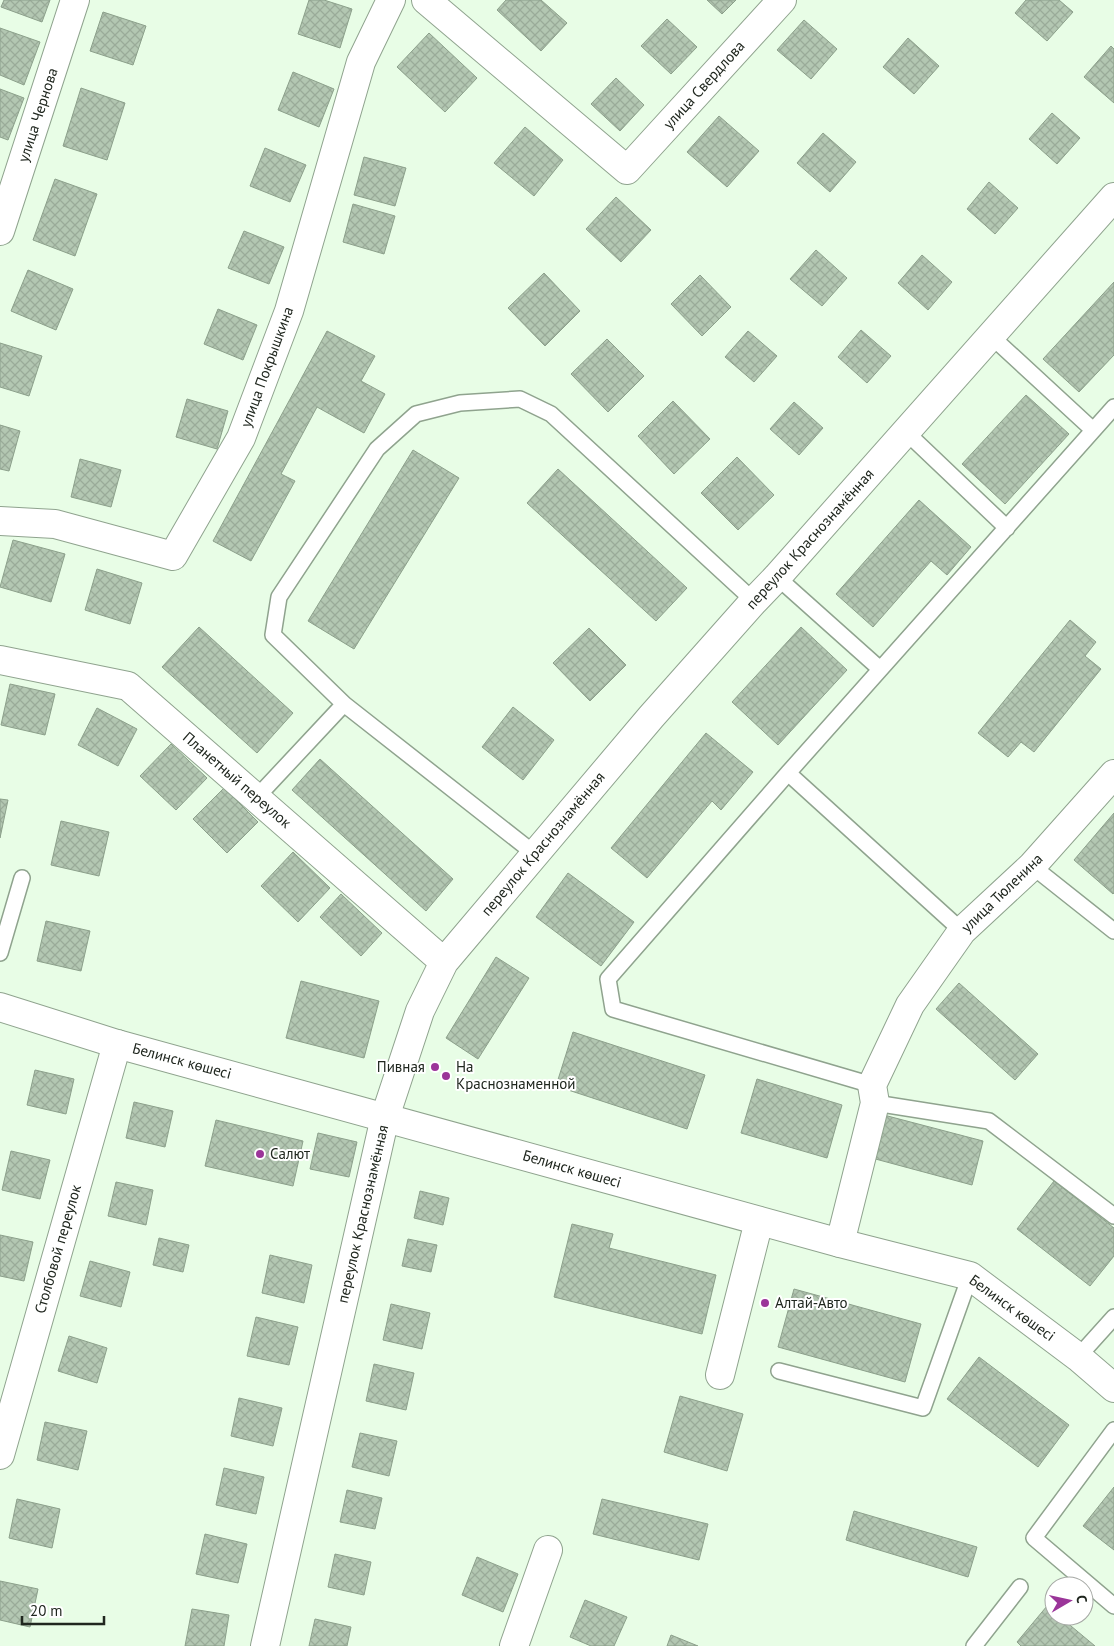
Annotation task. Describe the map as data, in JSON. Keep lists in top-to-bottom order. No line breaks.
{"streets":{"street":["улица Свердлова","улица Чернова","улица Покрышкина","переулок Краснознамённая","Планетный переулок","улица Тюленина","Белинск көшесі","Столбовой переулок"]},"crossings":[["переулок Краснознамённая","Планетный переулок"],["переулок Краснознамённая","Белинск көшесі"],["улица Тюленина","Белинск көшесі"],["Белинск көшесі","Столбовой переулок"]],"places":["Пивная","На Краснознаменной","Салют","Алтай-Авто"],"scale_bar":"20 m","north":"right"}
